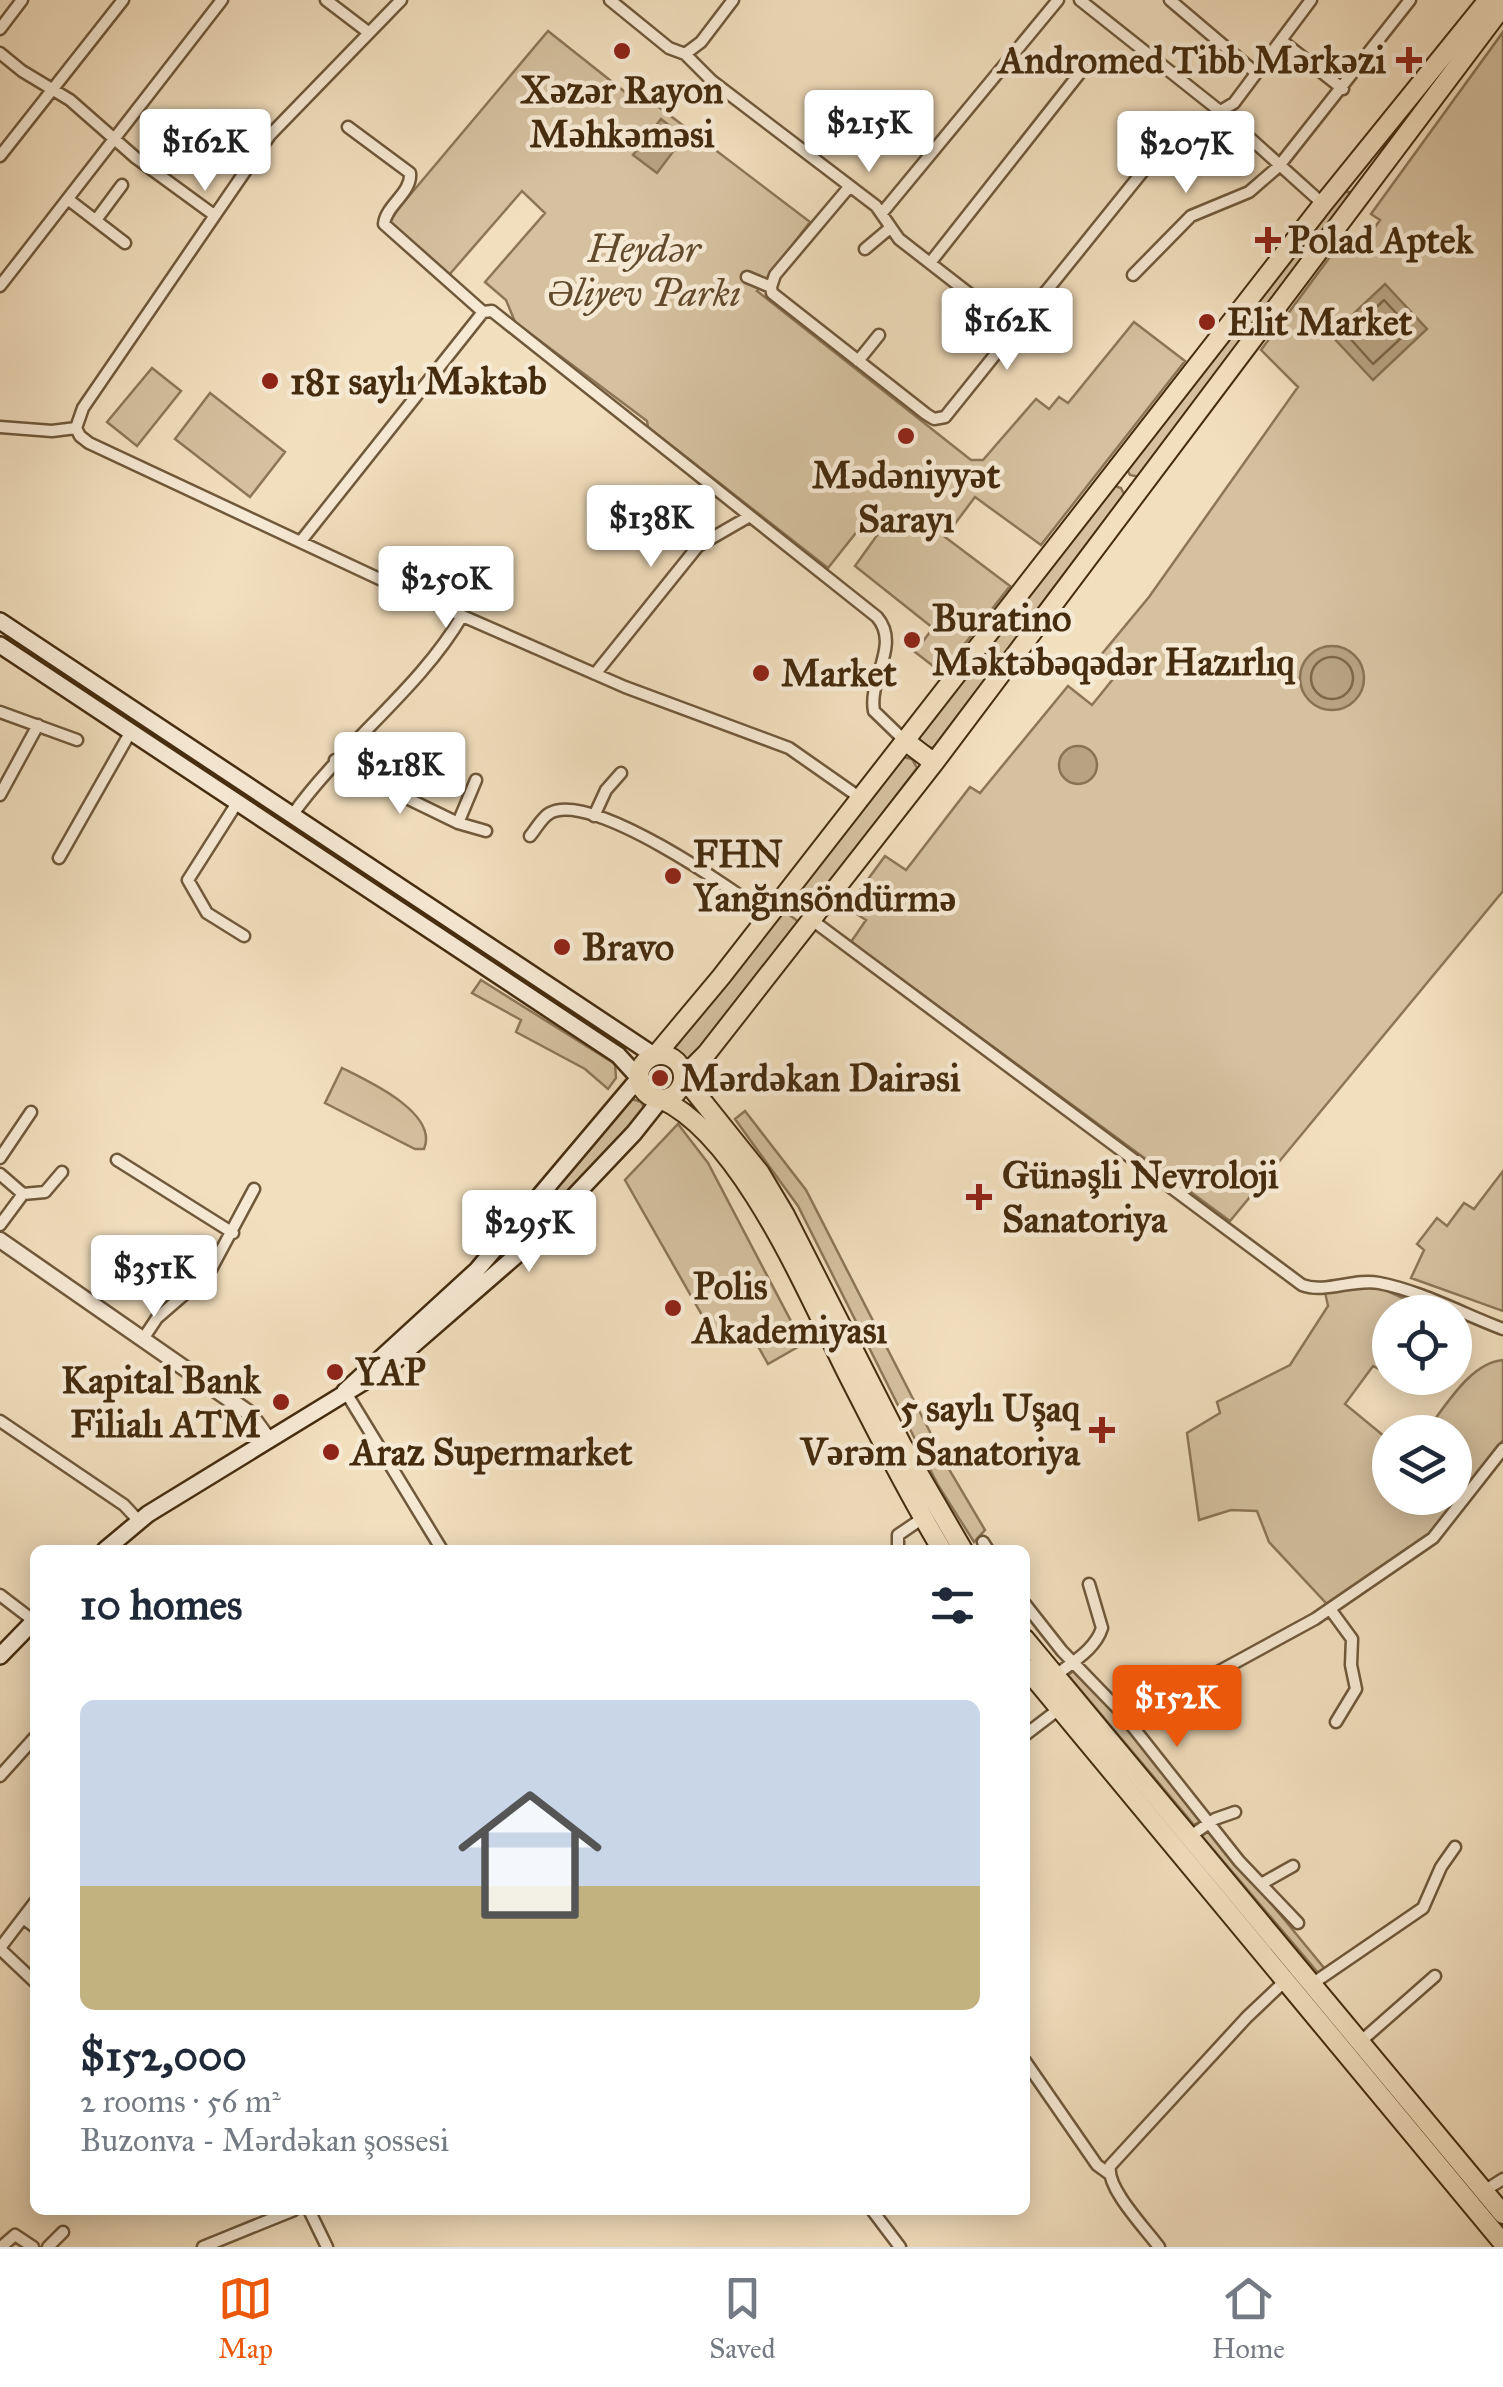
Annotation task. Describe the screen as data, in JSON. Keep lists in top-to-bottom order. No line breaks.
{"parks":["Heydər Əliyev Parkı"],"places":{"other":["Xəzər Rayon Məhkəməsi","Elit Market","181 saylı Məktəb","Mədəniyyət Sarayı","Buratino Məktəbəqədər Hazırlıq","Market","FHN Yanğınsöndürmə","Bravo","Mərdəkan Dairəsi","Polis Akademiyası","YAP","Kapital Bank Filialı ATM","Araz Supermarket"],"health":["Andromed Tibb Mərkəzi","Polad Aptek","Günəşli Nevroloji Sanatoriya","5 saylı Uşaq Vərəm Sanatoriya"]},"page":{"price":["$215K","$162K","$207K","$162K","$138K","$250K","$218K","$295K","$351K","$152K"],"heading":"10 homes","list":[{"name":"$152,000","note":"2 rooms · 56 m² · Buzonva - Mərdəkan şossesi"}],"tabs":["Map","Saved","Home"]}}
